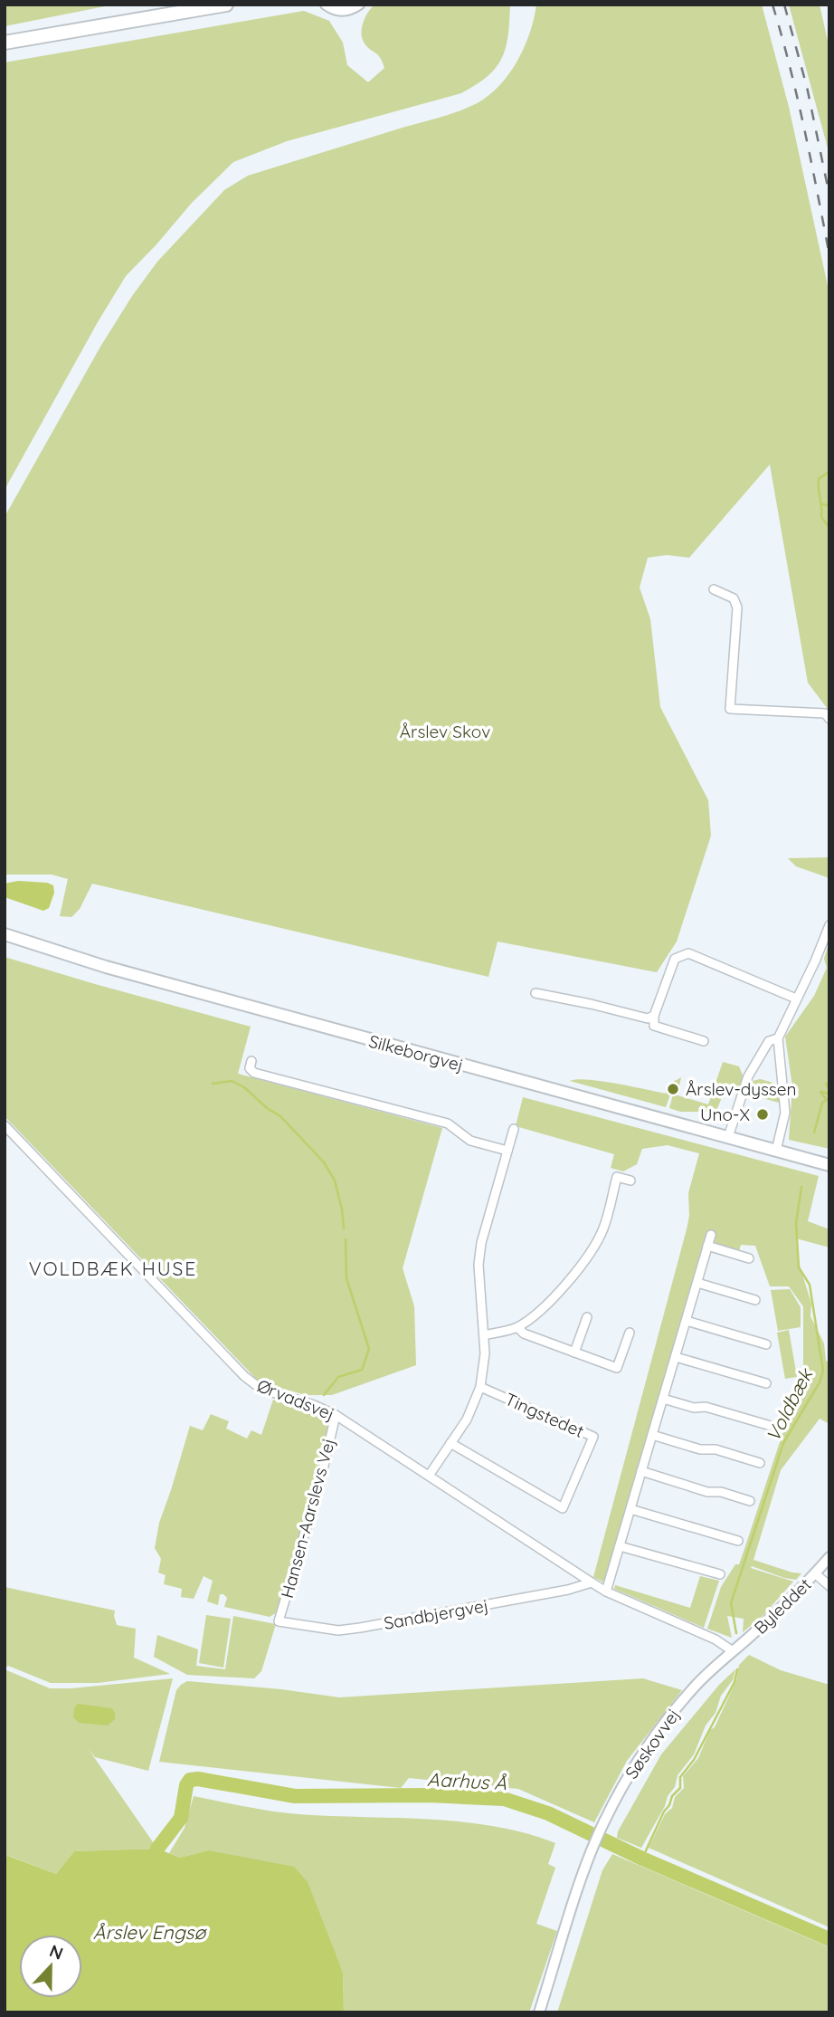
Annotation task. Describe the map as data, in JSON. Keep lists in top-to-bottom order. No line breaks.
{"streets":{"main road":["Silkeborgvej"],"street":["Ørvadsvej","Tingstedet","Hansen-Aarslevs Vej","Byleddet","Sandbjergvej","Søskovvej"]},"crossings":[["Ørvadsvej","Hansen-Aarslevs Vej"],["Ørvadsvej","Byleddet"],["Ørvadsvej","Sandbjergvej"],["Ørvadsvej","Søskovvej"],["Hansen-Aarslevs Vej","Sandbjergvej"],["Byleddet","Søskovvej"]],"districts":["VOLDBÆK HUSE"],"water":["Voldbæk","Aarhus Å","Årslev Engsø"],"parks":["Årslev Skov"],"places":["Årslev-dyssen","Uno-X"],"north":"top"}
